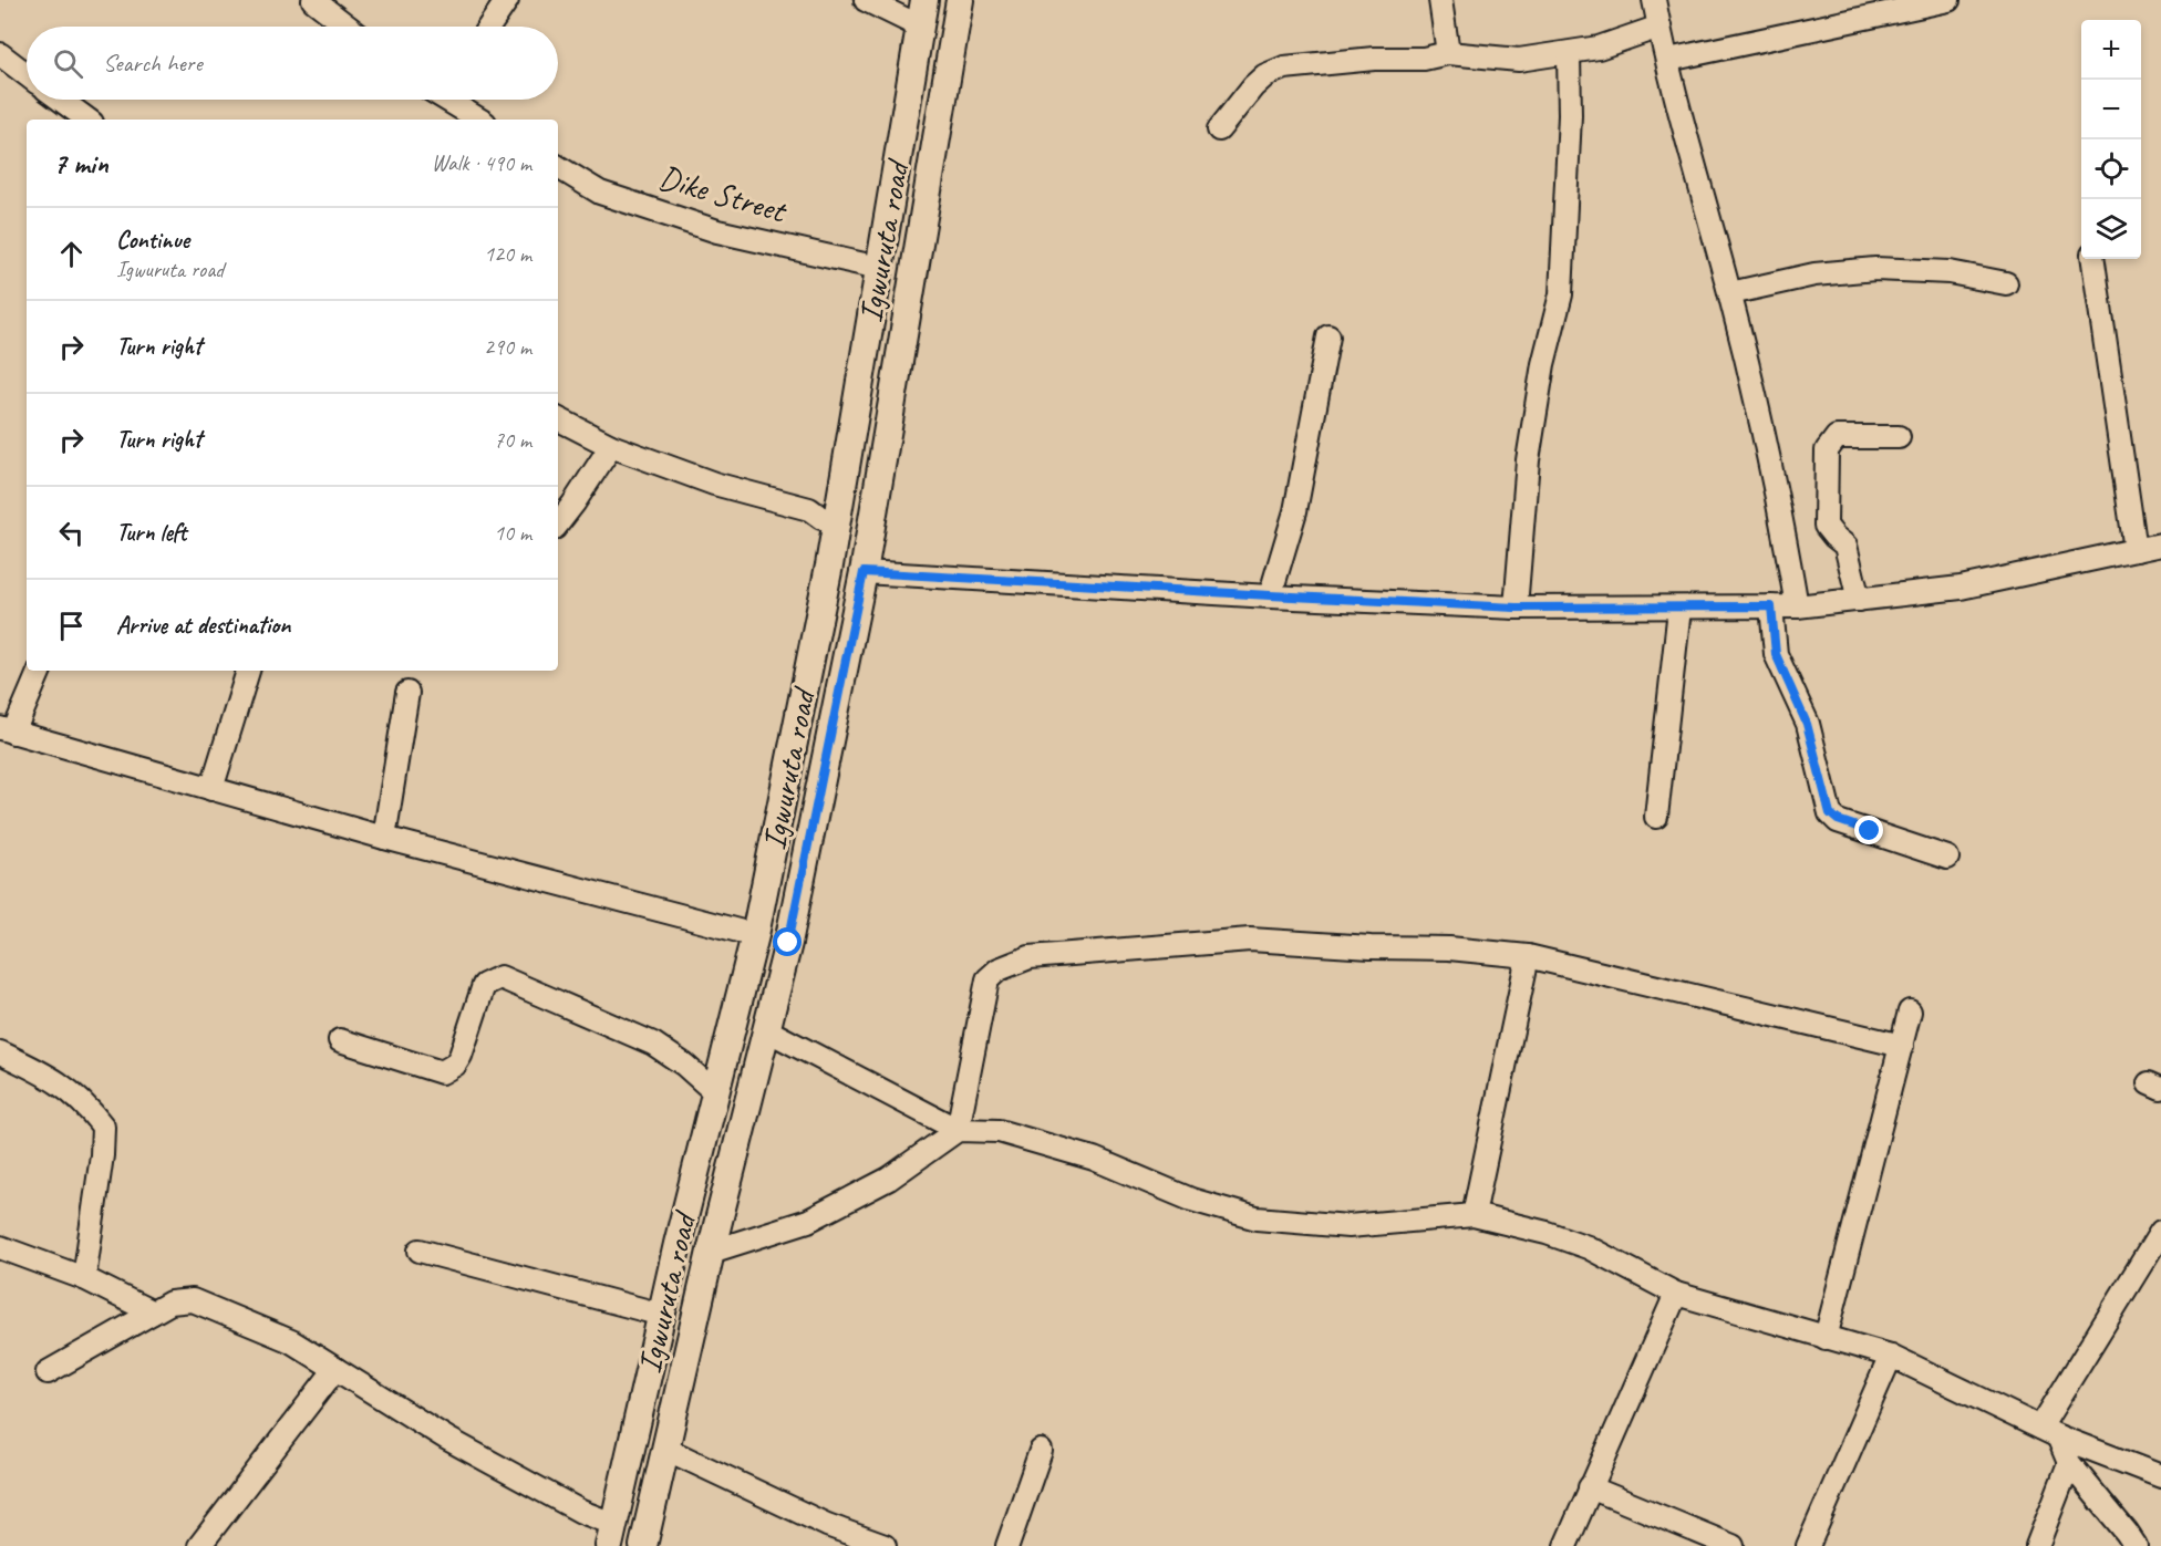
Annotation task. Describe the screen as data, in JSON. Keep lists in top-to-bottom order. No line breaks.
{"streets":{"main road":["Igwuruta road"],"street":["Dike Street"]},"crossings":[["Dike Street","Igwuruta road"]],"page":{"map_buttons":["+","−"],"search":"Search here","heading":["7 min","Walk · 490 m"],"list":[["Continue","Igwuruta road","120 m"],["Turn right","290 m"],["Turn right","70 m"],["Turn left","10 m"],"Arrive at destination"]}}
